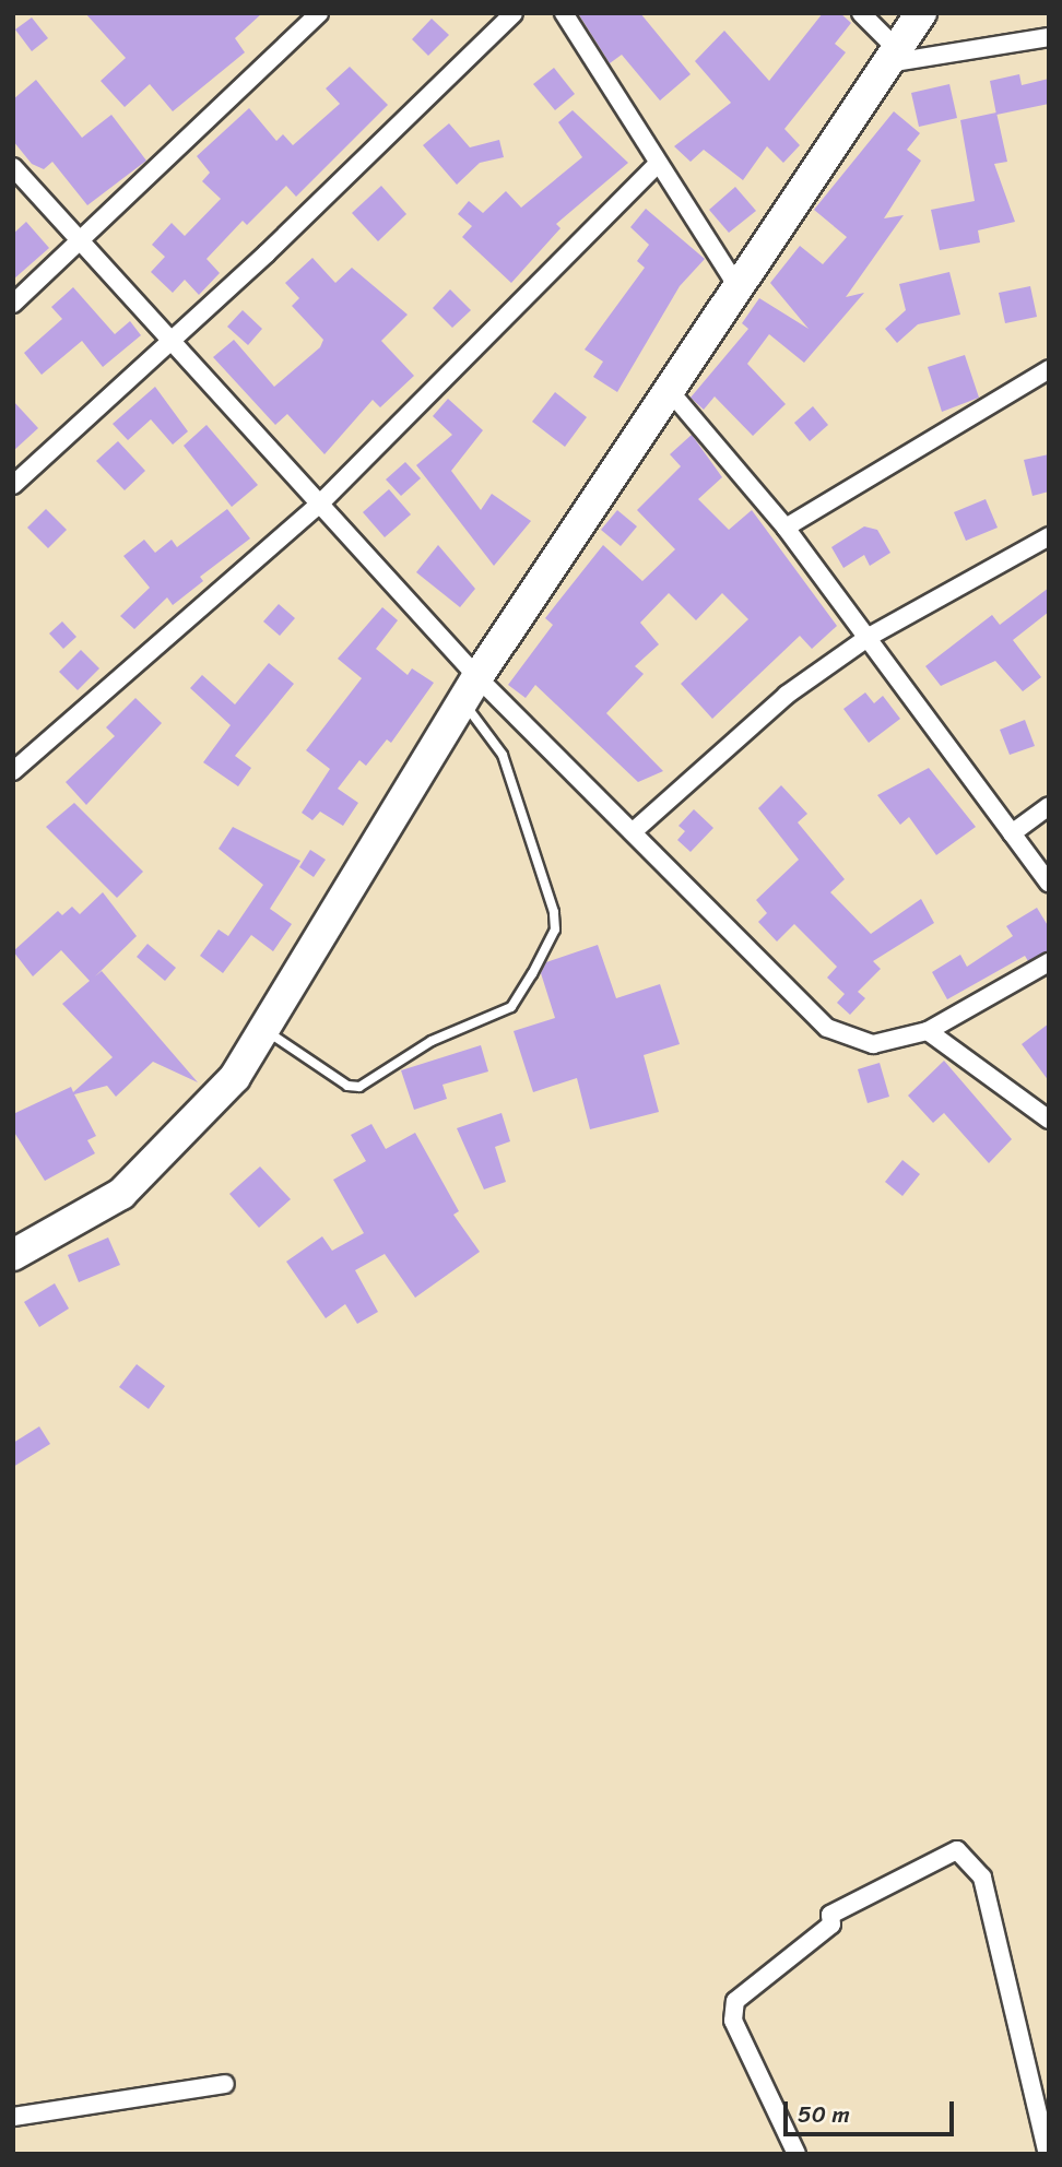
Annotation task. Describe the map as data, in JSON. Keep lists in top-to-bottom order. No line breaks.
{"scale_bar":"50 m"}
